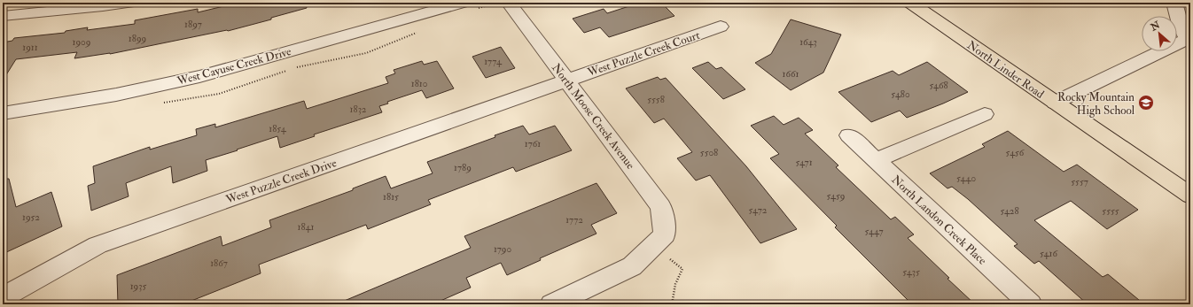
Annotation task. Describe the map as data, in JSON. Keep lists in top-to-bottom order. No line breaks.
{"streets":{"main road":["North Linder Road"],"street":["West Puzzle Creek Court","West Cayuse Creek Drive","North Moose Creek Avenue","West Puzzle Creek Drive","North Landon Creek Place"]},"crossings":[["West Puzzle Creek Court","North Moose Creek Avenue"],["West Puzzle Creek Court","West Puzzle Creek Drive"],["North Moose Creek Avenue","West Puzzle Creek Drive"]],"places":{"school or university":["Rocky Mountain High School"]},"house_numbers":["1897","1899","1909","1643","1911","1774","1661","1810","5468","5480","5558","1832","1854","1761","5508","5456","5471","1789","5440","5557","5459","1815","5472","5428","5555","1952","1772","1841","5447","1790","5416","1867","5435","1935"],"north":"top left"}
